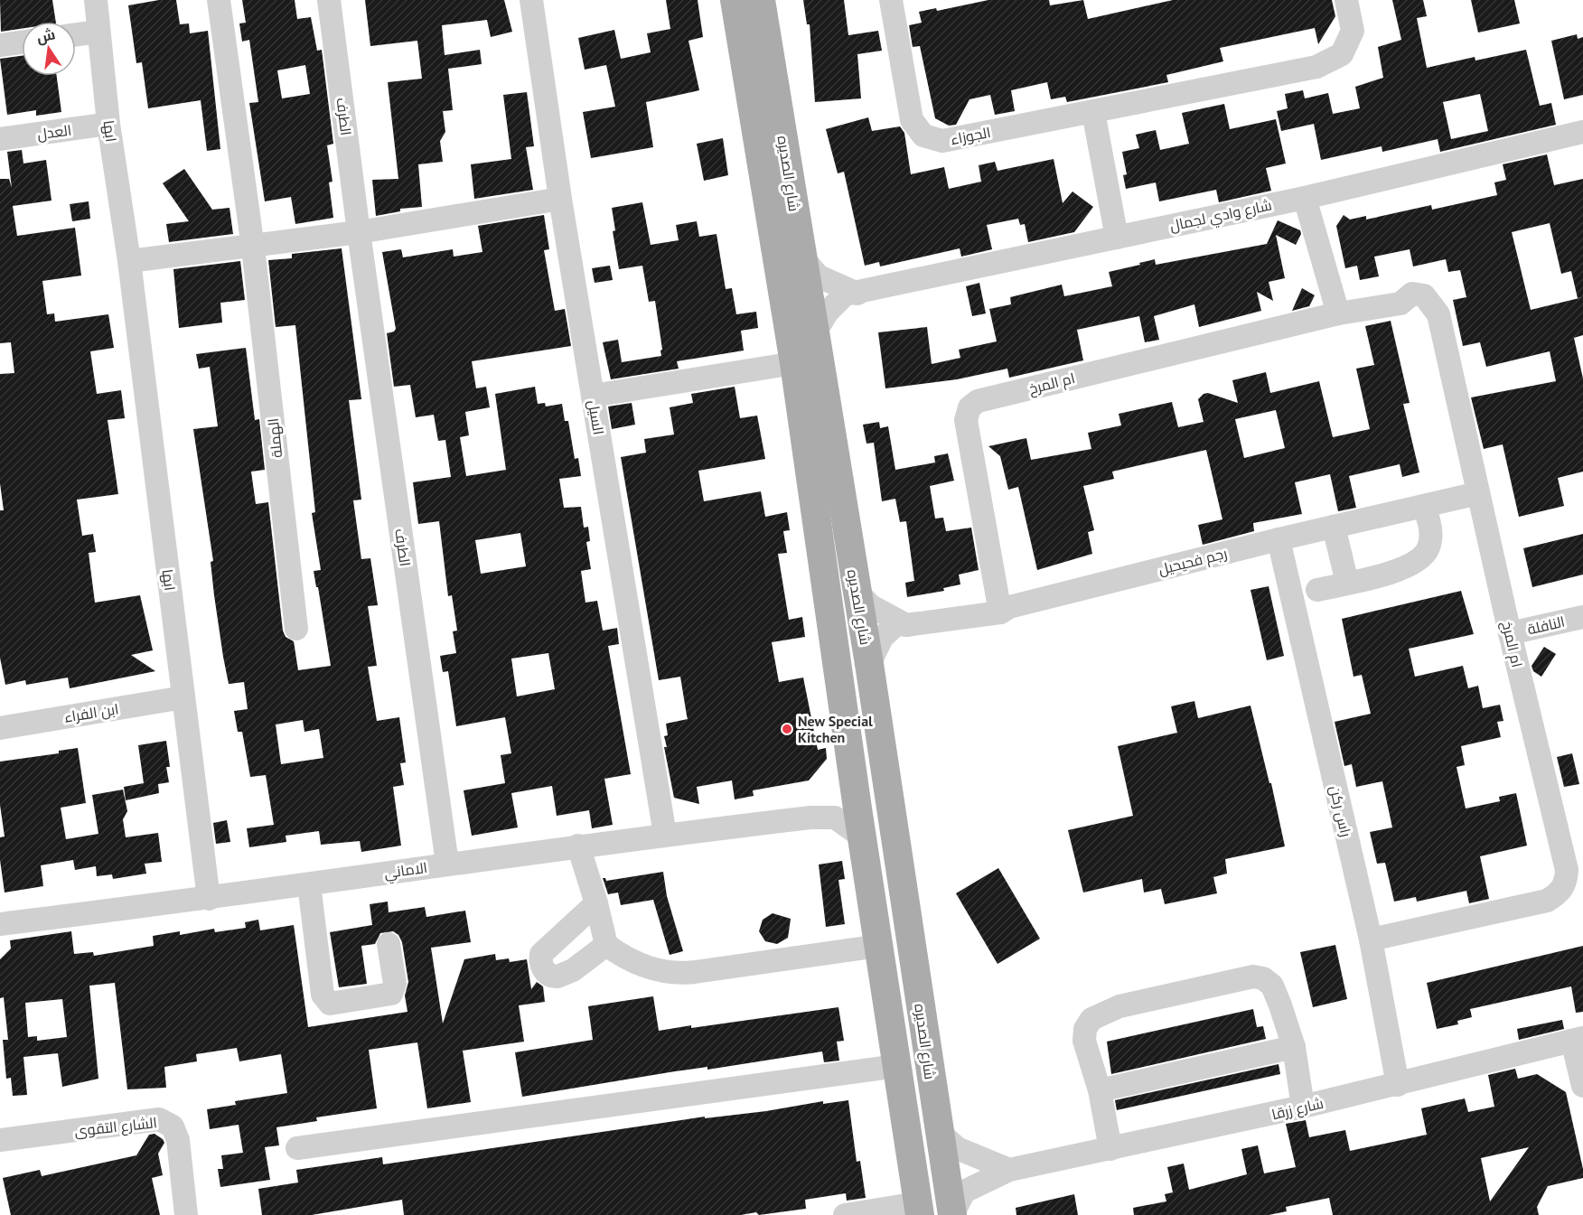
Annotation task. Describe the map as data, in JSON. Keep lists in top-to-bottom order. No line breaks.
{"streets":{"main road":["شارع الصديره"],"street":["الطرف","ابها","العدل","الجوزاء","شارع وادي لجمال","ام المرخ","السيل","الهملة","رجم فحيحيل","النافلة","ابن الفراء","راس ركن","الاماني","شارع زرقا","الشارع التقوى"]},"crossings":[["الطرف","الاماني"],["ابها","العدل"],["ابها","ابن الفراء"],["ابها","الاماني"],["شارع الصديره","شارع وادي لجمال"],["شارع الصديره","رجم فحيحيل"],["شارع الصديره","الاماني"],["شارع الصديره","شارع زرقا"],["ام المرخ","رجم فحيحيل"],["ام المرخ","النافلة"],["ام المرخ","راس ركن"],["السيل","الاماني"],["رجم فحيحيل","راس ركن"],["راس ركن","شارع زرقا"]],"places":["New Special Kitchen"],"north":"top"}
